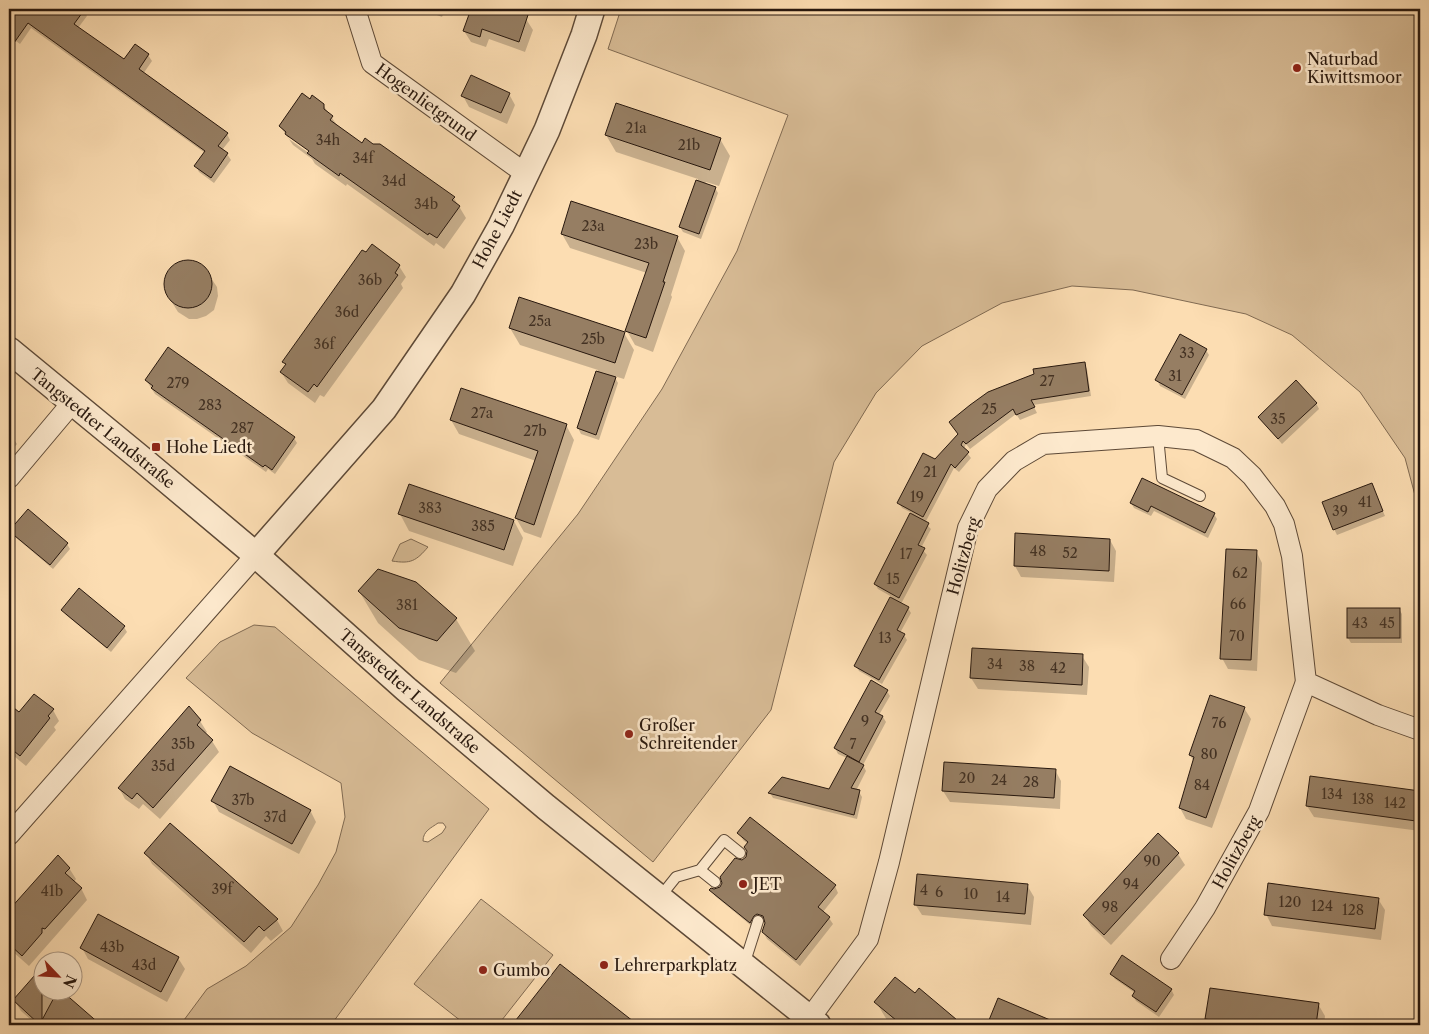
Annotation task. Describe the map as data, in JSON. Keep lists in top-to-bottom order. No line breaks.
{"streets":{"street":["Hogenlietgrund","Hohe Liedt","Tangstedter Landstraße","Holitzberg"]},"crossings":[["Hogenlietgrund","Hohe Liedt"],["Hohe Liedt","Tangstedter Landstraße"],["Tangstedter Landstraße","Holitzberg"]],"places":{"other":["Naturbad Kiwittsmoor","Großer Schreitender","JET","Lehrerparkplatz","Gumbo"],"transit":["Hohe Liedt"]},"house_numbers":["21a","34h","21b","34f","34d","34b","23a","23b","36b","36d","25a","25b","36f","33","31","27","279","283","25","27a","35","287","27b","21","19","41","383","39","385","48","52","17","62","15","66","381","43","45","70","13","34","38","42","9","76","35b","7","80","35d","20","24","28","84","134","138","37b","142","37d","90","94","39f","4","41b","6","10","14","120","124","98","128","43b","43d"],"north":"bottom right"}
